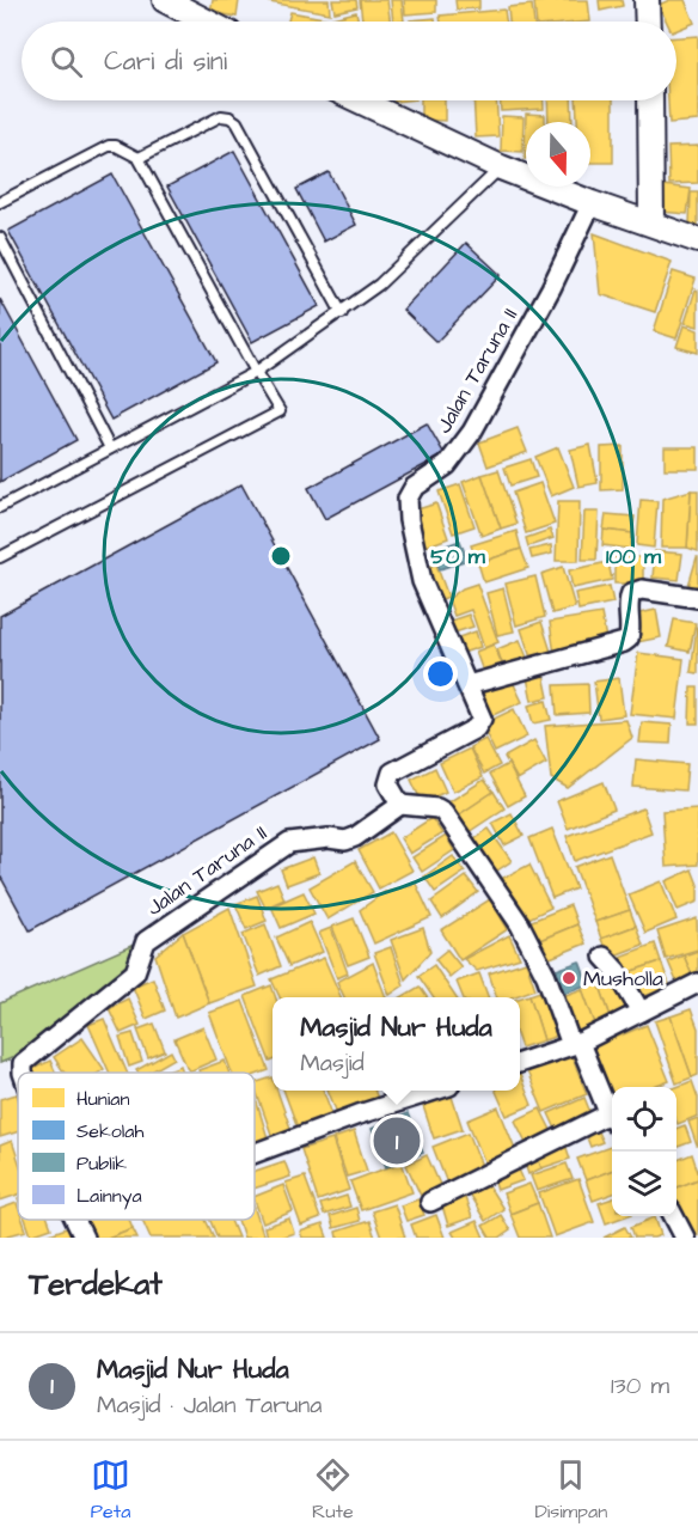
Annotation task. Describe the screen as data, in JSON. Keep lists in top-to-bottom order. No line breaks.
{"streets":{"street":["Jalan Taruna II"]},"places":["Musholla"],"legend":["Hunian","Sekolah","Publik","Lainnya"],"north":"bottom","page":{"search":"Cari di sini","popup":["Masjid Nur Huda","Masjid"],"pins":"1","heading":"Terdekat","list":[{"mark":"1","name":"Masjid Nur Huda","note":"Masjid · Jalan Taruna","value":"130 m"}],"nav":["Peta","Rute","Disimpan"]},"rings":["50 m","100 m"]}
